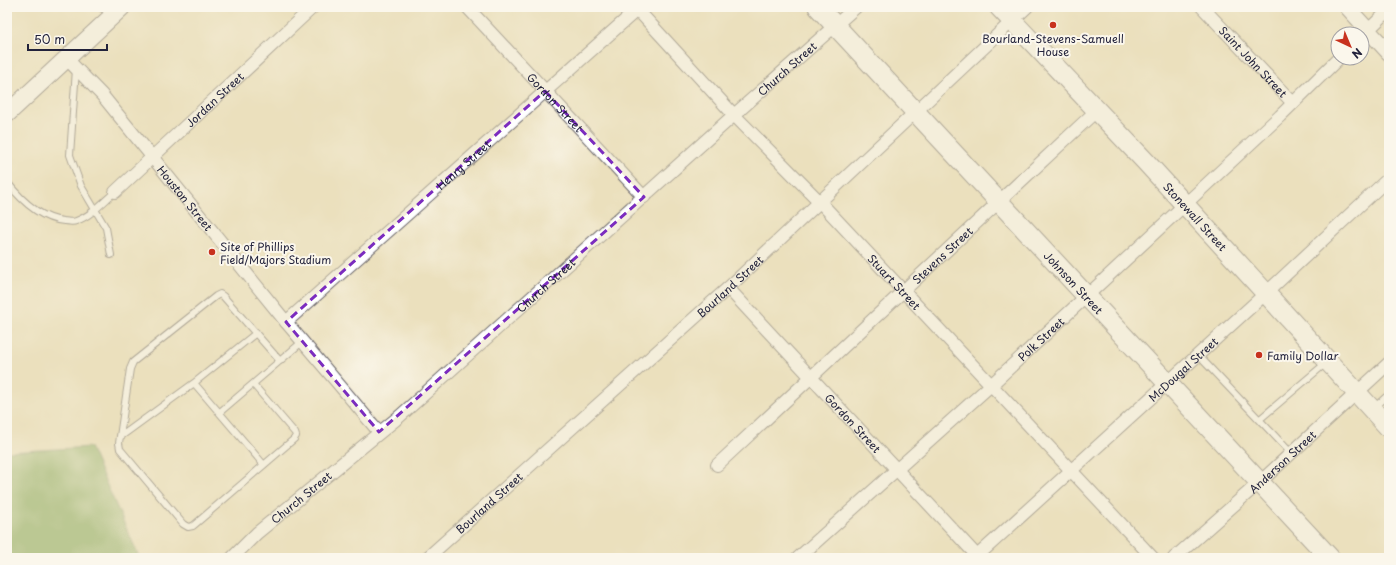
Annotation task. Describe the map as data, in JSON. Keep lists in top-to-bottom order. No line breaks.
{"streets":{"main road":["Stonewall Street","Johnson Street"],"street":["Saint John Street","Church Street","Jordan Street","Gordon Street","Henry Street","Houston Street","Stevens Street","Stuart Street","Bourland Street","Polk Street","McDougal Street","Anderson Street"]},"crossings":[["Saint John Street","Polk Street"],["Church Street","Gordon Street"],["Church Street","Houston Street"],["Church Street","Stuart Street"],["Church Street","Johnson Street"],["Jordan Street","Houston Street"],["Gordon Street","Henry Street"],["Gordon Street","Stevens Street"],["Gordon Street","Bourland Street"],["Gordon Street","Polk Street"],["Gordon Street","McDougal Street"],["Henry Street","Houston Street"],["Henry Street","Stuart Street"],["Stonewall Street","Stevens Street"],["Stonewall Street","Bourland Street"],["Stonewall Street","Polk Street"],["Stonewall Street","McDougal Street"],["Stonewall Street","Anderson Street"],["Stevens Street","Stuart Street"],["Stevens Street","Johnson Street"],["Stuart Street","Bourland Street"],["Stuart Street","Polk Street"],["Stuart Street","McDougal Street"],["Johnson Street","Bourland Street"],["Johnson Street","Polk Street"],["Johnson Street","McDougal Street"],["Johnson Street","Anderson Street"]],"places":["Bourland-Stevens-Samuell House","Site of Phillips Field/Majors Stadium","Family Dollar"],"scale_bar":"50 m","north":"bottom right"}
